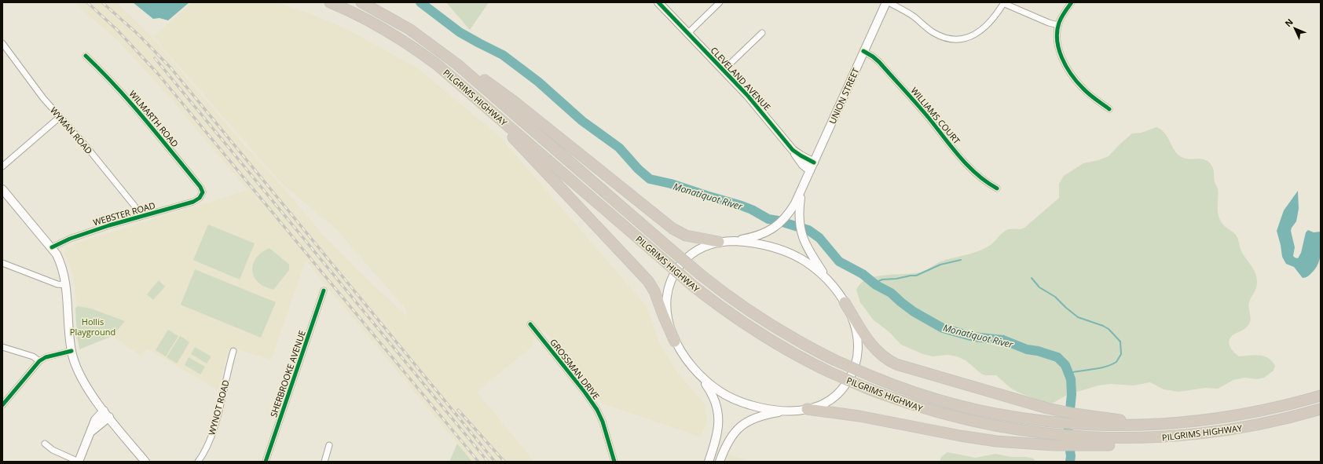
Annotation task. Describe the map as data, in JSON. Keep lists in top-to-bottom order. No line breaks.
{"streets":{"highway":["PILGRIMS HIGHWAY"],"main road":["CLEVELAND AVENUE","UNION STREET"],"street":["WILLIAMS COURT","WILMARTH ROAD","WYMAN ROAD","WEBSTER ROAD","GROSSMAN DRIVE","SHERBROOKE AVENUE","WYNOT ROAD"]},"crossings":[["CLEVELAND AVENUE","UNION STREET"],["UNION STREET","WILLIAMS COURT"],["WILMARTH ROAD","WEBSTER ROAD"],["WYMAN ROAD","WEBSTER ROAD"]],"water":["Monatiquot River"],"parks":["Hollis Playground"],"north":"top left"}
